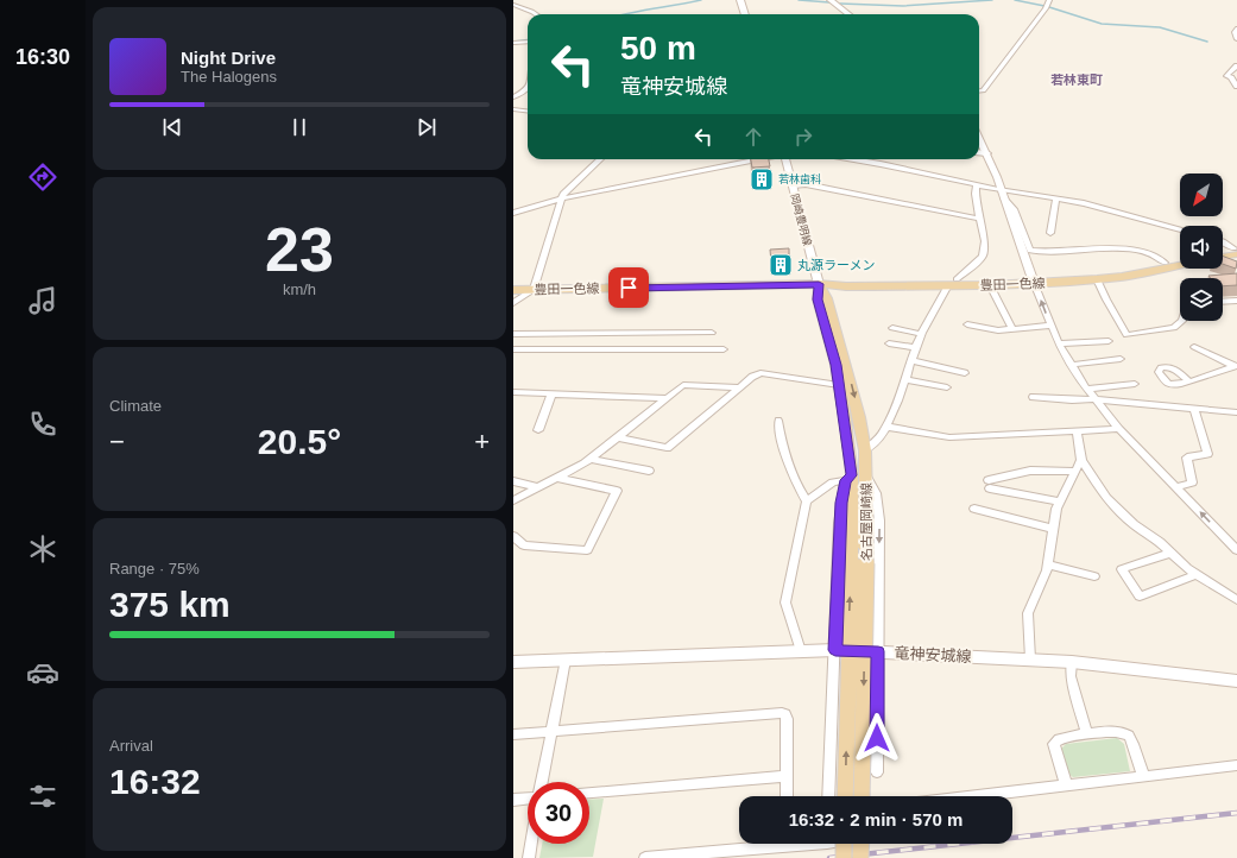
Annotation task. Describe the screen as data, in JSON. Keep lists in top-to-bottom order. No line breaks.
{"streets":{"main road":["豊田一色線","名古屋岡崎線"],"street":["岡崎豊明線","竜神安城線"]},"crossings":[["岡崎豊明線","豊田一色線"],["岡崎豊明線","名古屋岡崎線"],["豊田一色線","名古屋岡崎線"]],"districts":["若林東町"],"places":{"building":["若林歯科","丸源ラーメン"]},"north":"bottom left","page":{"tabs":"16:30","turn":["50 m","竜神安城線"],"song":["Night Drive","The Halogens"],"tile":[["23","km/h"],"Climate",["Range · 75%","375 km"],["Arrival","16:32"]],"heat":["−","20.5°","+"],"limit":"30","trip":"16:32 · 2 min · 570 m"}}
